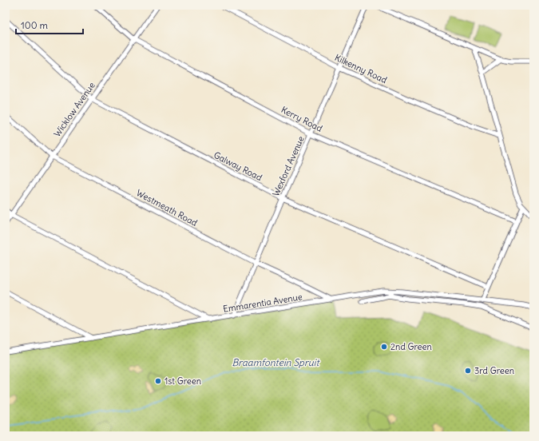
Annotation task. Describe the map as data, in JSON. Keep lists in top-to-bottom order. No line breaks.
{"streets":{"street":["Kilkenny Road","Wicklow Avenue","Kerry Road","Galway Road","Wexford Avenue","Westmeath Road","Emmarentia Avenue"]},"crossings":[["Kilkenny Road","Wexford Avenue"],["Wicklow Avenue","Kerry Road"],["Wicklow Avenue","Galway Road"],["Wicklow Avenue","Westmeath Road"],["Kerry Road","Wexford Avenue"],["Galway Road","Wexford Avenue"],["Wexford Avenue","Westmeath Road"],["Wexford Avenue","Emmarentia Avenue"],["Westmeath Road","Emmarentia Avenue"]],"water":["Braamfontein Spruit"],"places":["2nd Green","3rd Green","1st Green"],"scale_bar":"100 m"}
